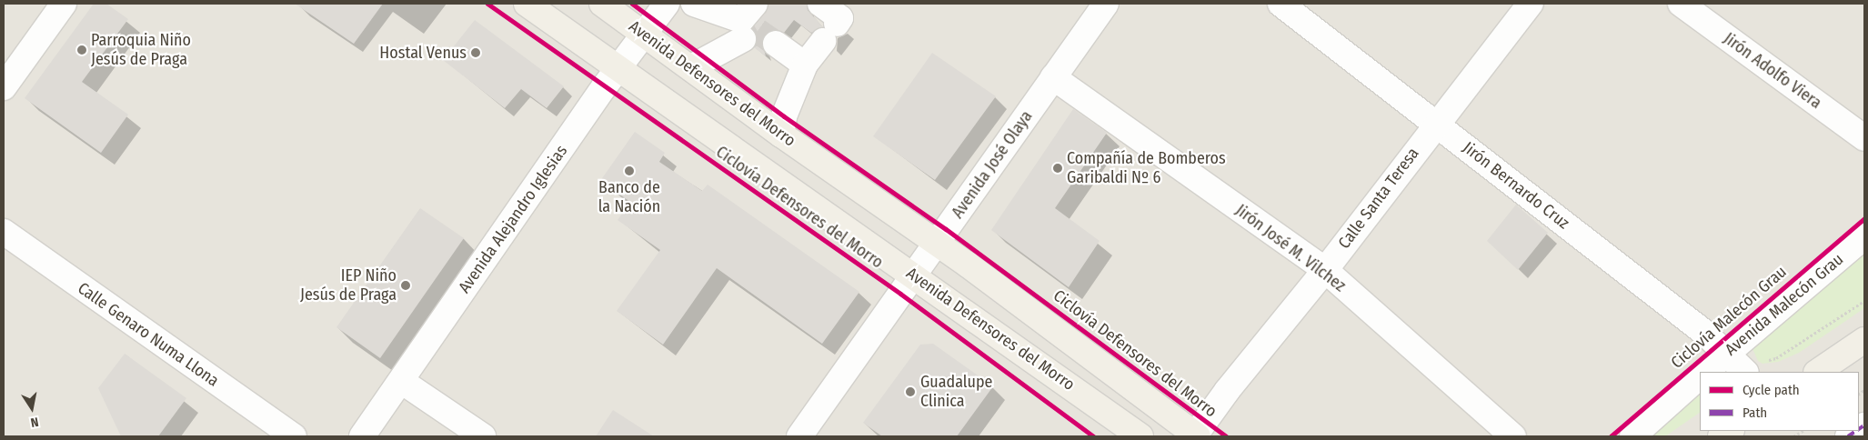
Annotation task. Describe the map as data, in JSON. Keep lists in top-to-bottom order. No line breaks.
{"streets":{"main road":["Avenida Defensores del Morro"],"street":["Jirón Adolfo Viera","Avenida José Olaya","Jirón Bernardo Cruz","Calle Santa Teresa","Avenida Alejandro Iglesias","Jirón José M. Vilchez","Avenida Malecón Grau","Calle Genaro Numa Llona"],"cycle path":["Ciclovía Defensores del Morro","Ciclovía Malecón Grau"]},"crossings":[["Avenida Defensores del Morro","Avenida José Olaya"],["Avenida Defensores del Morro","Calle Santa Teresa"],["Avenida Defensores del Morro","Avenida Alejandro Iglesias"],["Avenida José Olaya","Jirón José M. Vilchez"],["Jirón Bernardo Cruz","Calle Santa Teresa"],["Jirón Bernardo Cruz","Avenida Malecón Grau"],["Calle Santa Teresa","Jirón José M. Vilchez"]],"places":["Parroquia Niño Jesús de Praga","Hostal Venus","Compañía de Bomberos Garibaldi Nº 6","Banco de la Nación","IEP Niño Jesús de Praga","Guadalupe Clinica"],"legend":["Cycle path","Path"],"north":"bottom"}
